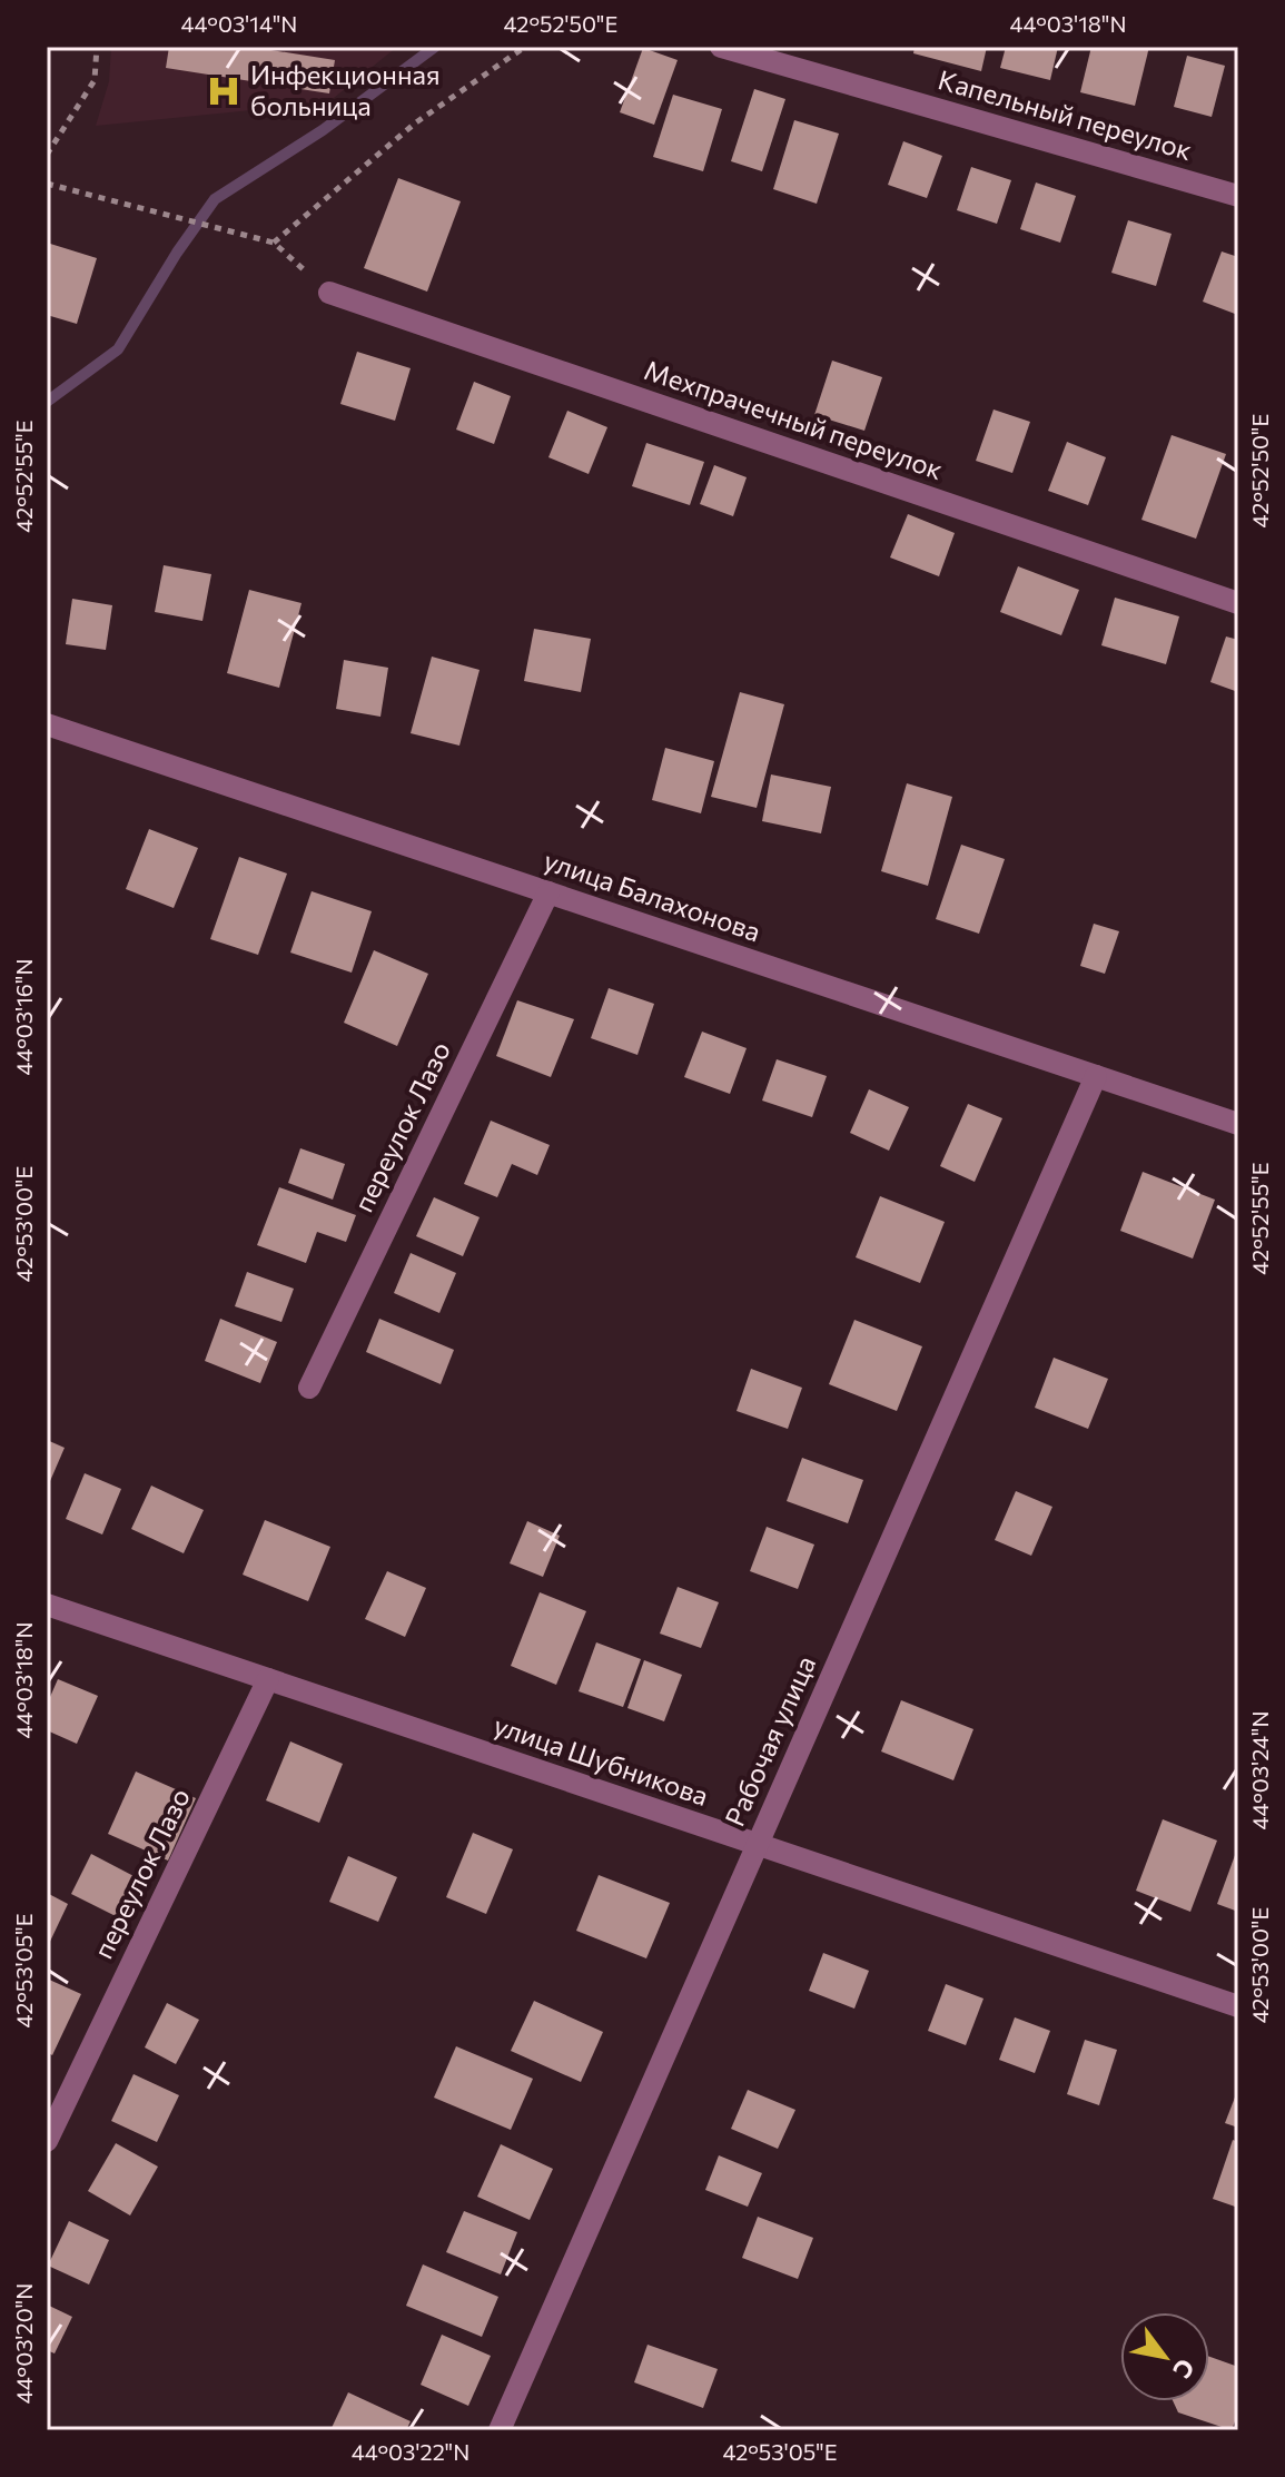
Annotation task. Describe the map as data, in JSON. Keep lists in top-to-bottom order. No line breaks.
{"streets":{"street":["Капельный переулок","Мехпрачечный переулок","улица Балахонова","переулок Лазо","Рабочая улица","улица Шубникова"]},"crossings":[["улица Балахонова","переулок Лазо"],["улица Балахонова","Рабочая улица"],["переулок Лазо","улица Шубникова"],["Рабочая улица","улица Шубникова"]],"places":{"hospital":["Инфекционная больница"]},"north":"bottom right","coordinates":["44°03'14\"N","42°52'50\"E","44°03'18\"N","42°52'55\"E","44°03'16\"N","42°53'00\"E","44°03'24\"N","42°53'05\"E","44°03'20\"N","44°03'22\"N"]}
